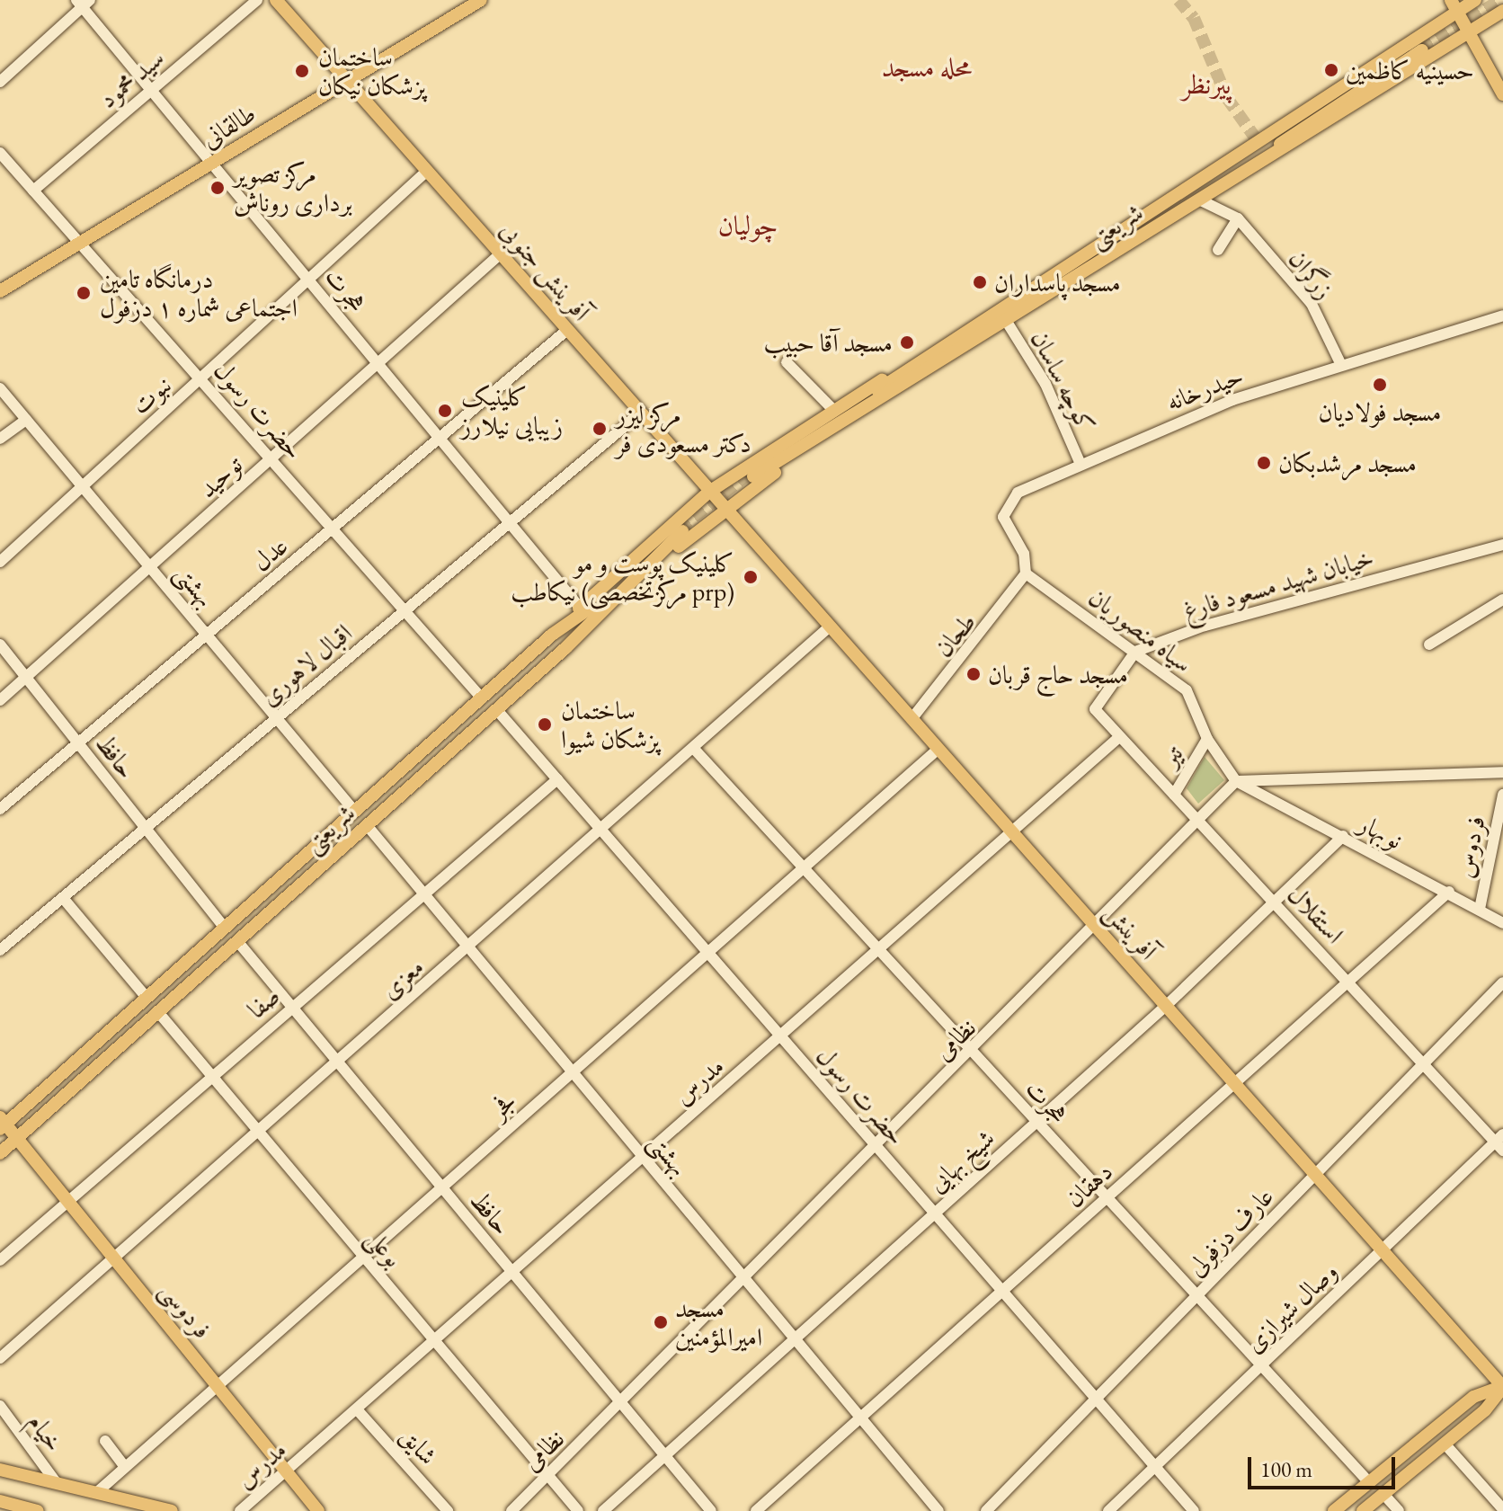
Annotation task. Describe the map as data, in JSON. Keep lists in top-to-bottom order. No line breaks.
{"streets":{"main road":["طالقانی","شریعتی","آفرینش جنوبی","آفرینش","فردوسی"],"street":["سید محمود","زرگران","هجرت","کوچه ساسان","حیدرخانه","نبوت","حضرت رسول","توحید","عدل","خیابان شهید مسعود فارغ","بهشتی","سیاه منصوریان","طحان","اقبال لاهوری","حافظ","تیر","نوبهار","فردوس","استقلال","معزی","صفا","نظامی","مدرس","فجر","شیخ بهایی","دهقان","عارف دزفولی","بوعلی","وصال شیرازی","خیام","شایق"]},"crossings":[["سید محمود","هجرت"],["سید محمود","حضرت رسول"],["طالقانی","آفرینش جنوبی"],["طالقانی","هجرت"],["طالقانی","حضرت رسول"],["شریعتی","کوچه ساسان"],["شریعتی","حضرت رسول"],["شریعتی","بهشتی"],["شریعتی","حافظ"],["شریعتی","بوعلی"],["شریعتی","فردوسی"],["آفرینش جنوبی","نبوت"],["آفرینش جنوبی","توحید"],["آفرینش جنوبی","عدل"],["آفرینش جنوبی","اقبال لاهوری"],["آفرینش جنوبی","آفرینش"],["زرگران","حیدرخانه"],["هجرت","نبوت"],["هجرت","توحید"],["هجرت","عدل"],["هجرت","اقبال لاهوری"],["هجرت","معزی"],["هجرت","نظامی"],["هجرت","مدرس"],["هجرت","فجر"],["هجرت","شیخ بهایی"],["هجرت","دهقان"],["هجرت","عارف دزفولی"],["هجرت","وصال شیرازی"],["کوچه ساسان","حیدرخانه"],["حیدرخانه","سیاه منصوریان"],["حیدرخانه","طحان"],["نبوت","حضرت رسول"],["نبوت","بهشتی"],["حضرت رسول","توحید"],["حضرت رسول","عدل"],["حضرت رسول","اقبال لاهوری"],["حضرت رسول","معزی"],["حضرت رسول","صفا"],["حضرت رسول","نظامی"],["حضرت رسول","مدرس"],["حضرت رسول","فجر"],["حضرت رسول","شیخ بهایی"],["حضرت رسول","دهقان"],["حضرت رسول","عارف دزفولی"],["حضرت رسول","وصال شیرازی"],["توحید","بهشتی"],["توحید","حافظ"],["عدل","بهشتی"],["عدل","حافظ"],["خیابان شهید مسعود فارغ","سیاه منصوریان"],["خیابان شهید مسعود فارغ","استقلال"],["بهشتی","اقبال لاهوری"],["بهشتی","معزی"],["بهشتی","صفا"],["بهشتی","نظامی"],["بهشتی","مدرس"],["بهشتی","فجر"],["بهشتی","شیخ بهایی"],["بهشتی","دهقان"],["سیاه منصوریان","طحان"],["سیاه منصوریان","تیر"],["سیاه منصوریان","نوبهار"],["سیاه منصوریان","استقلال"],["سیاه منصوریان","نظامی"],["طحان","آفرینش"],["اقبال لاهوری","حافظ"],["حافظ","معزی"],["حافظ","صفا"],["حافظ","نظامی"],["حافظ","مدرس"],["حافظ","فجر"],["حافظ","شیخ بهایی"],["تیر","استقلال"],["نوبهار","فردوس"],["نوبهار","نظامی"],["نوبهار","شیخ بهایی"],["نوبهار","دهقان"],["استقلال","نظامی"],["استقلال","مدرس"],["استقلال","شیخ بهایی"],["استقلال","دهقان"],["استقلال","عارف دزفولی"],["استقلال","وصال شیرازی"],["آفرینش","معزی"],["آفرینش","نظامی"],["آفرینش","مدرس"],["آفرینش","فجر"],["آفرینش","شیخ بهایی"],["آفرینش","دهقان"],["آفرینش","عارف دزفولی"],["آفرینش","وصال شیرازی"],["معزی","بوعلی"],["معزی","فردوسی"],["صفا","بوعلی"],["صفا","فردوسی"],["نظامی","بوعلی"],["مدرس","بوعلی"],["مدرس","فردوسی"],["مدرس","شایق"],["فجر","بوعلی"],["فجر","فردوسی"]],"districts":["محله مسجد","پیرنظر","چولیان"],"places":["حسینیه کاظمین","ساختمان پزشکان نیکان","مرکز تصویر برداری روناش","مسجد پاسداران","درمانگاه تامین اجتماعی شماره ۱ دزفول","مسجد آقا حبیب","مسجد فولادیان","کلینیک زیبایی نیلارز","مرکز لیزر دکتر مسعودی فر","مسجد مرشدبکان","کلینیک پوست و مو نیکاطب (مرکزتخصصی prp)","مسجد حاج قربان","ساختمان پزشکان شیوا","مسجد امیرالمؤمنین"],"scale_bar":"100 m"}
